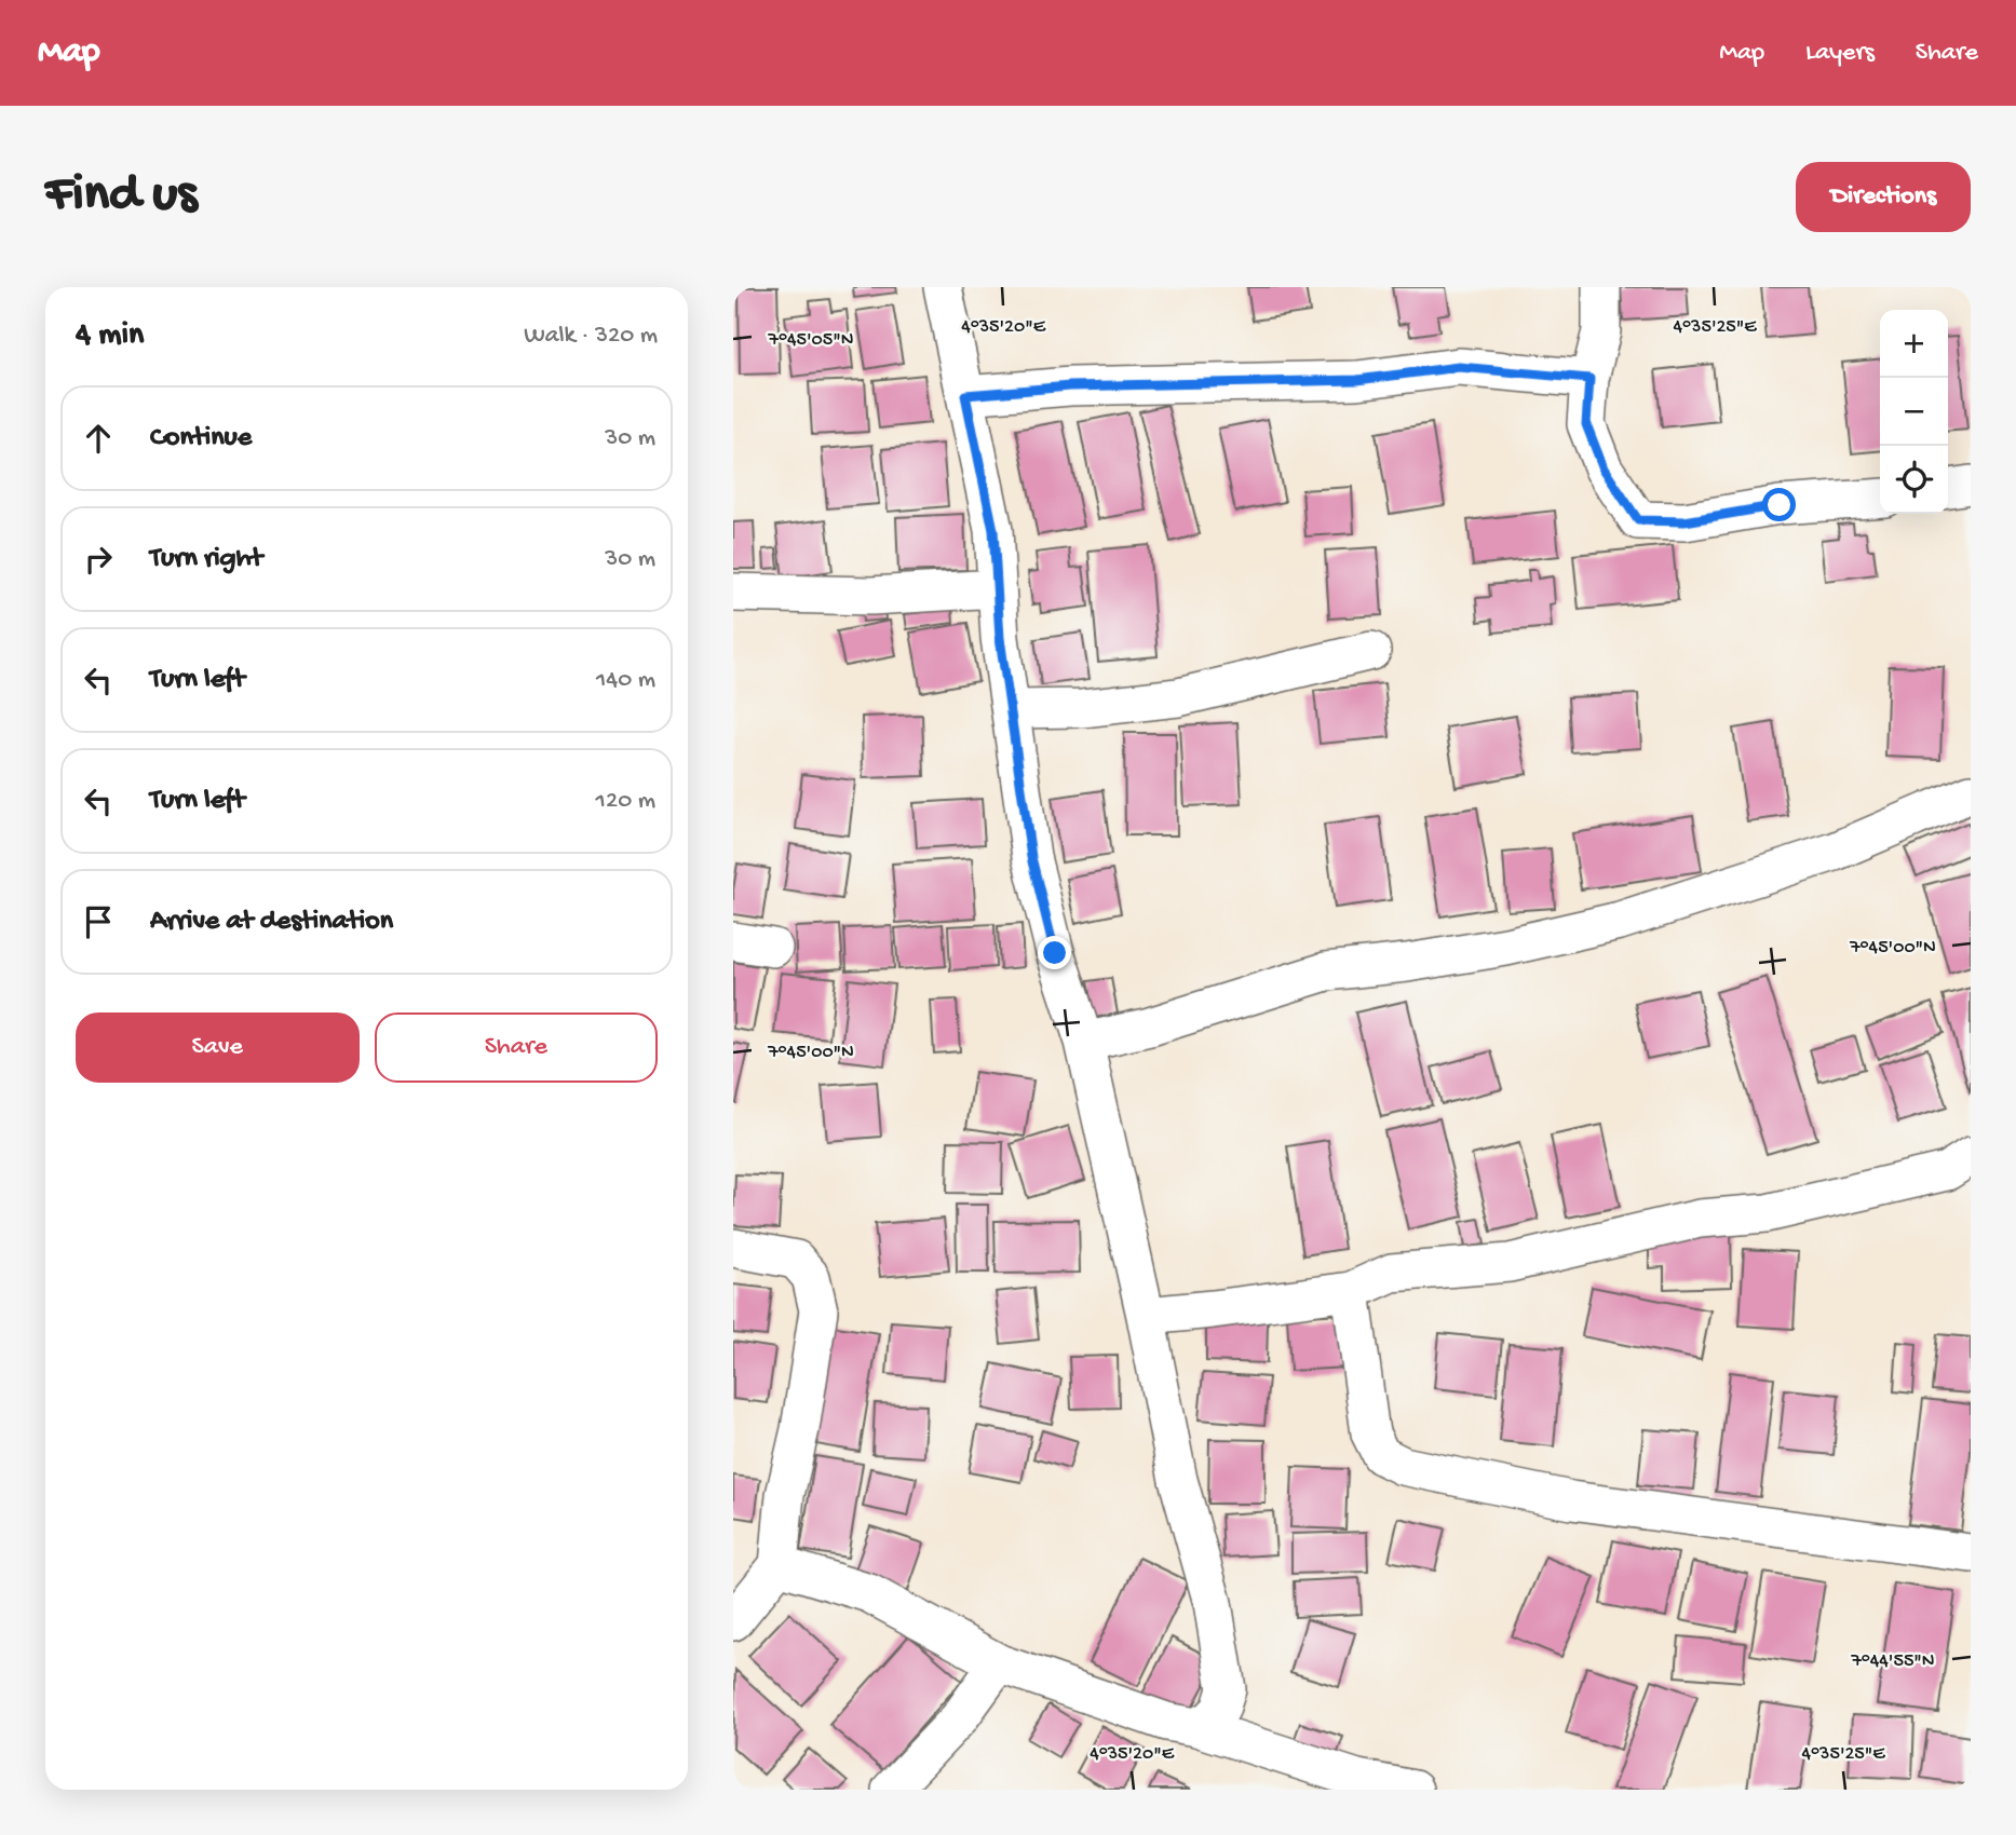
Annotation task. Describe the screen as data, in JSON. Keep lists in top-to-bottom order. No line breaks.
{"page":{"header":"Map","nav":["Map","Layers","Share"],"buttons":["Directions",["Save","Share"]],"title":"Find us","heading":["4 min","Walk · 320 m"],"map_buttons":["+","−"],"list":[["Continue","30 m"],["Turn right","30 m"],["Turn left","140 m"],["Turn left","120 m"],"Arrive at destination"]},"coordinates":["4°35'20\"E","4°35'25\"E","7°45'05\"N","7°45'00\"N","7°44'55\"N"]}
